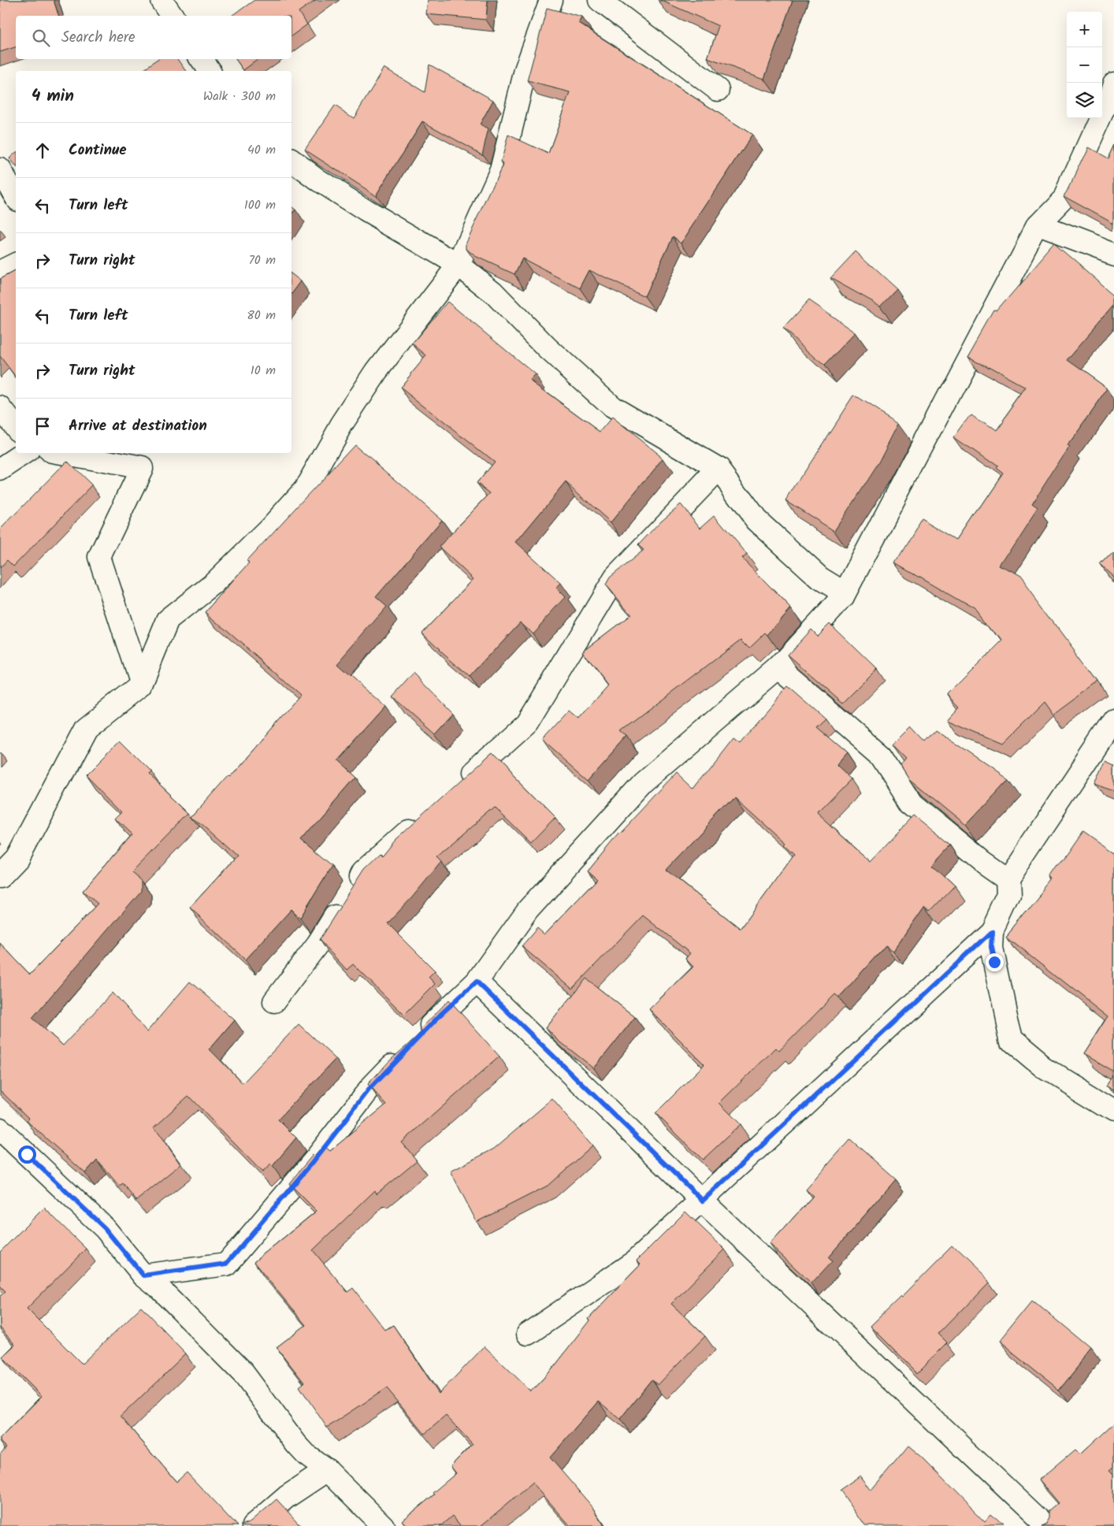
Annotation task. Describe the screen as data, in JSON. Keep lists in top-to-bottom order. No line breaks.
{"page":{"map_buttons":["+","−"],"search":"Search here","heading":["4 min","Walk · 300 m"],"list":[["Continue","40 m"],["Turn left","100 m"],["Turn right","70 m"],["Turn left","80 m"],["Turn right","10 m"],"Arrive at destination"]}}
